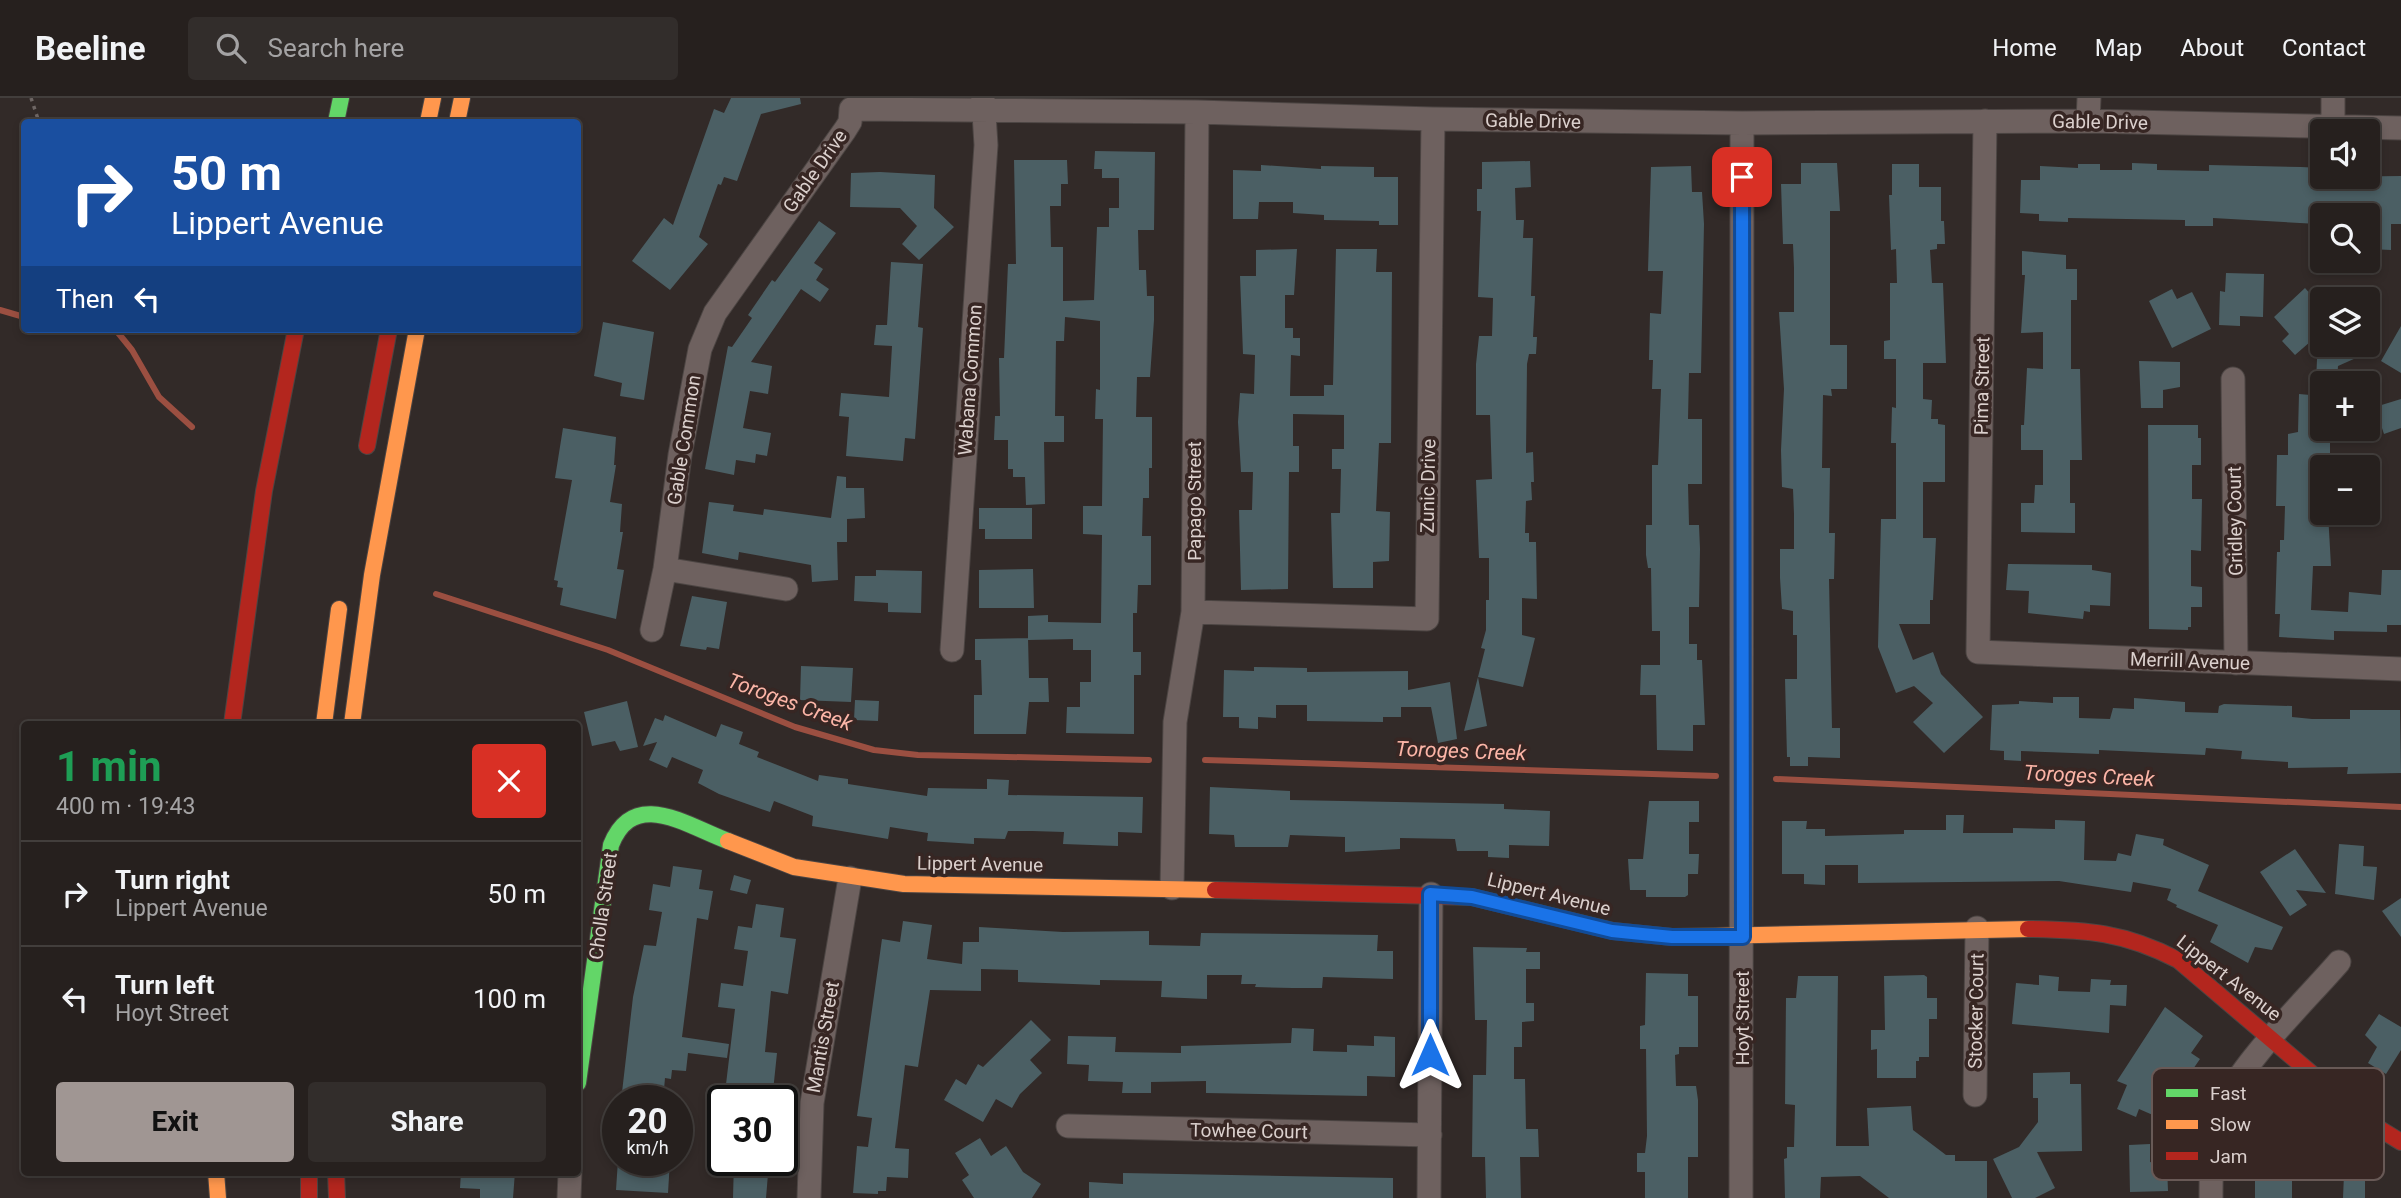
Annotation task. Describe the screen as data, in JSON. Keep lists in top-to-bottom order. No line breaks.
{"streets":{"main road":["Lippert Avenue","Cholla Street"],"street":["Gable Drive","Wabana Common","Pima Street","Gable Common","Zunic Drive","Papago Street","Gridley Court","Merrill Avenue","Stocker Court","Hoyt Street","Mantis Street","Towhee Court"]},"crossings":[["Gable Drive","Wabana Common"],["Gable Drive","Pima Street"],["Gable Drive","Gable Common"],["Gable Drive","Zunic Drive"],["Gable Drive","Papago Street"],["Gable Drive","Hoyt Street"],["Pima Street","Merrill Avenue"],["Zunic Drive","Papago Street"],["Papago Street","Lippert Avenue"],["Gridley Court","Merrill Avenue"],["Lippert Avenue","Cholla Street"],["Lippert Avenue","Stocker Court"],["Lippert Avenue","Hoyt Street"],["Lippert Avenue","Mantis Street"]],"water":["Toroges Creek"],"legend":["Fast","Slow","Jam"],"page":{"header":"Beeline","search":"Search here","nav":["Home","Map","About","Contact"],"map_buttons":["+","−"],"turn":["50 m","Lippert Avenue"],"then":"Then","heading":["1 min","400 m · 19:43"],"list":[{"name":"Turn right","note":"Lippert Avenue","value":"50 m"},{"name":"Turn left","note":"Hoyt Street","value":"100 m"}],"buttons":["Exit","Share"],"speed":"20 km/h","limit":"30"}}
